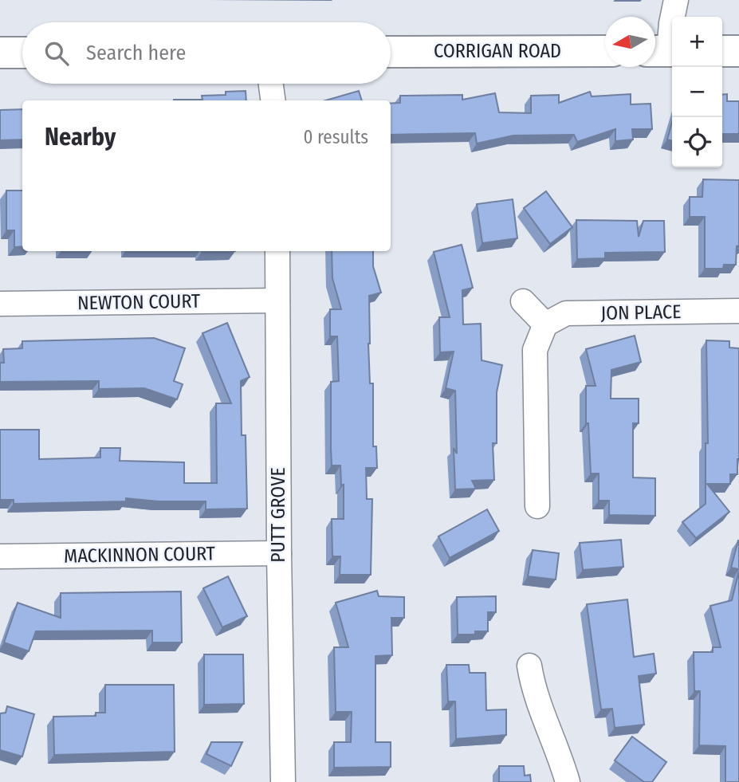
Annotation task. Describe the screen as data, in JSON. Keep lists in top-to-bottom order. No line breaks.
{"streets":{"main road":["CORRIGAN ROAD"],"street":["NEWTON COURT","JON PLACE","PUTT GROVE","MACKINNON COURT"]},"crossings":[["NEWTON COURT","PUTT GROVE"],["PUTT GROVE","MACKINNON COURT"]],"north":"left","page":{"map_buttons":["+","−"],"search":"Search here","heading":["Nearby","0 results"]}}
